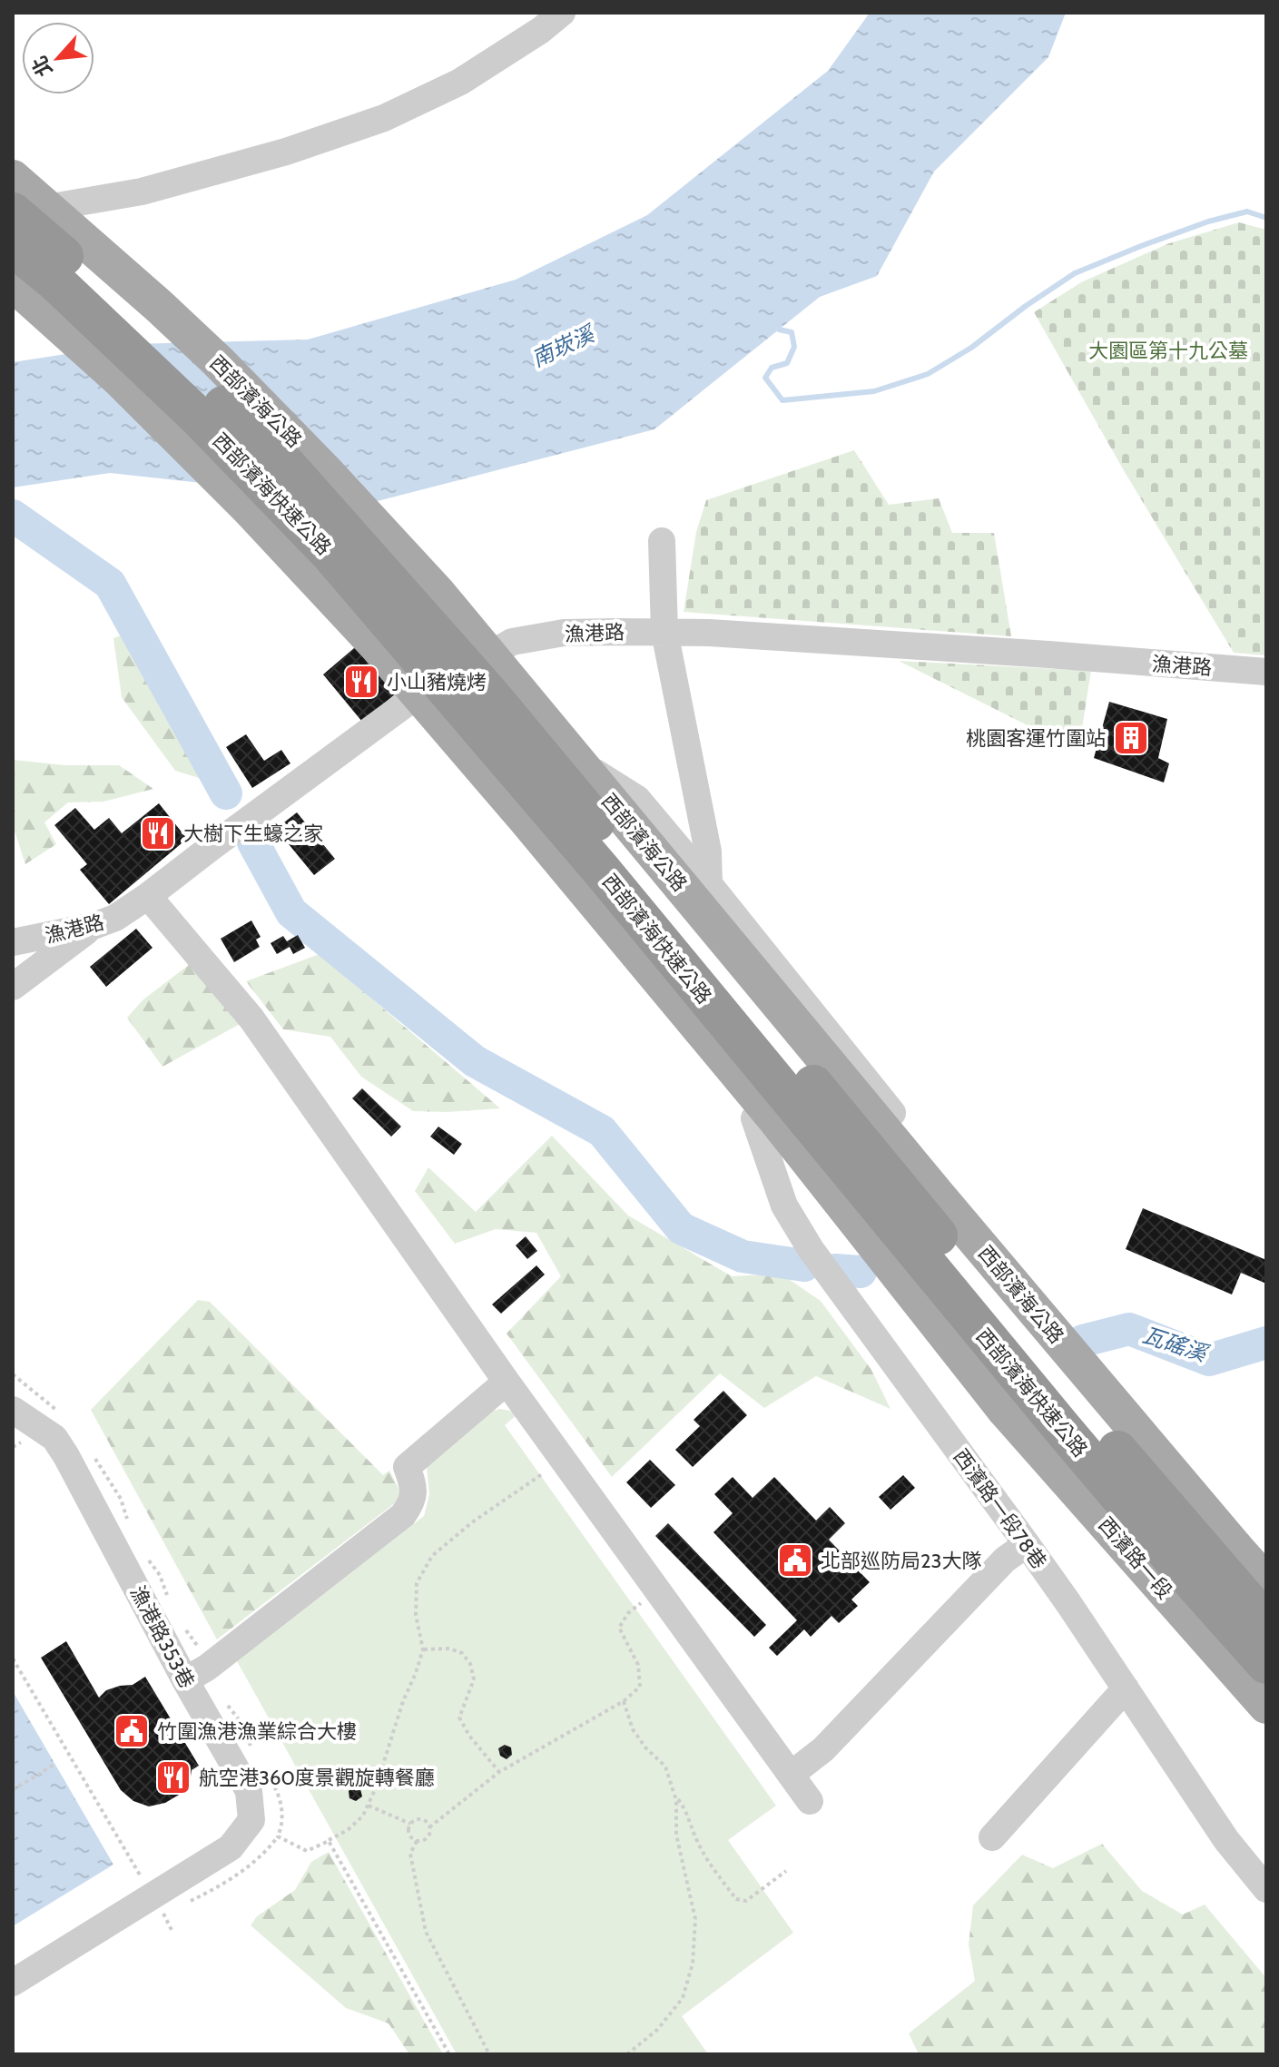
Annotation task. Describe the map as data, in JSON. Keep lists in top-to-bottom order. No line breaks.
{"streets":{"highway":["西部濱海快速公路"],"main road":["西部濱海公路","西濱路一段"],"street":["漁港路","西濱路一段78巷","漁港路353巷"]},"water":["南崁溪","瓦磘溪"],"parks":["大園區第十九公墓"],"places":{"restaurant":["小山豬燒烤","大樹下生蠔之家","航空港360度景觀旋轉餐廳"],"building":["桃園客運竹圍站"],"public building":["北部巡防局23大隊","竹圍漁港漁業綜合大樓"]},"north":"bottom left"}
